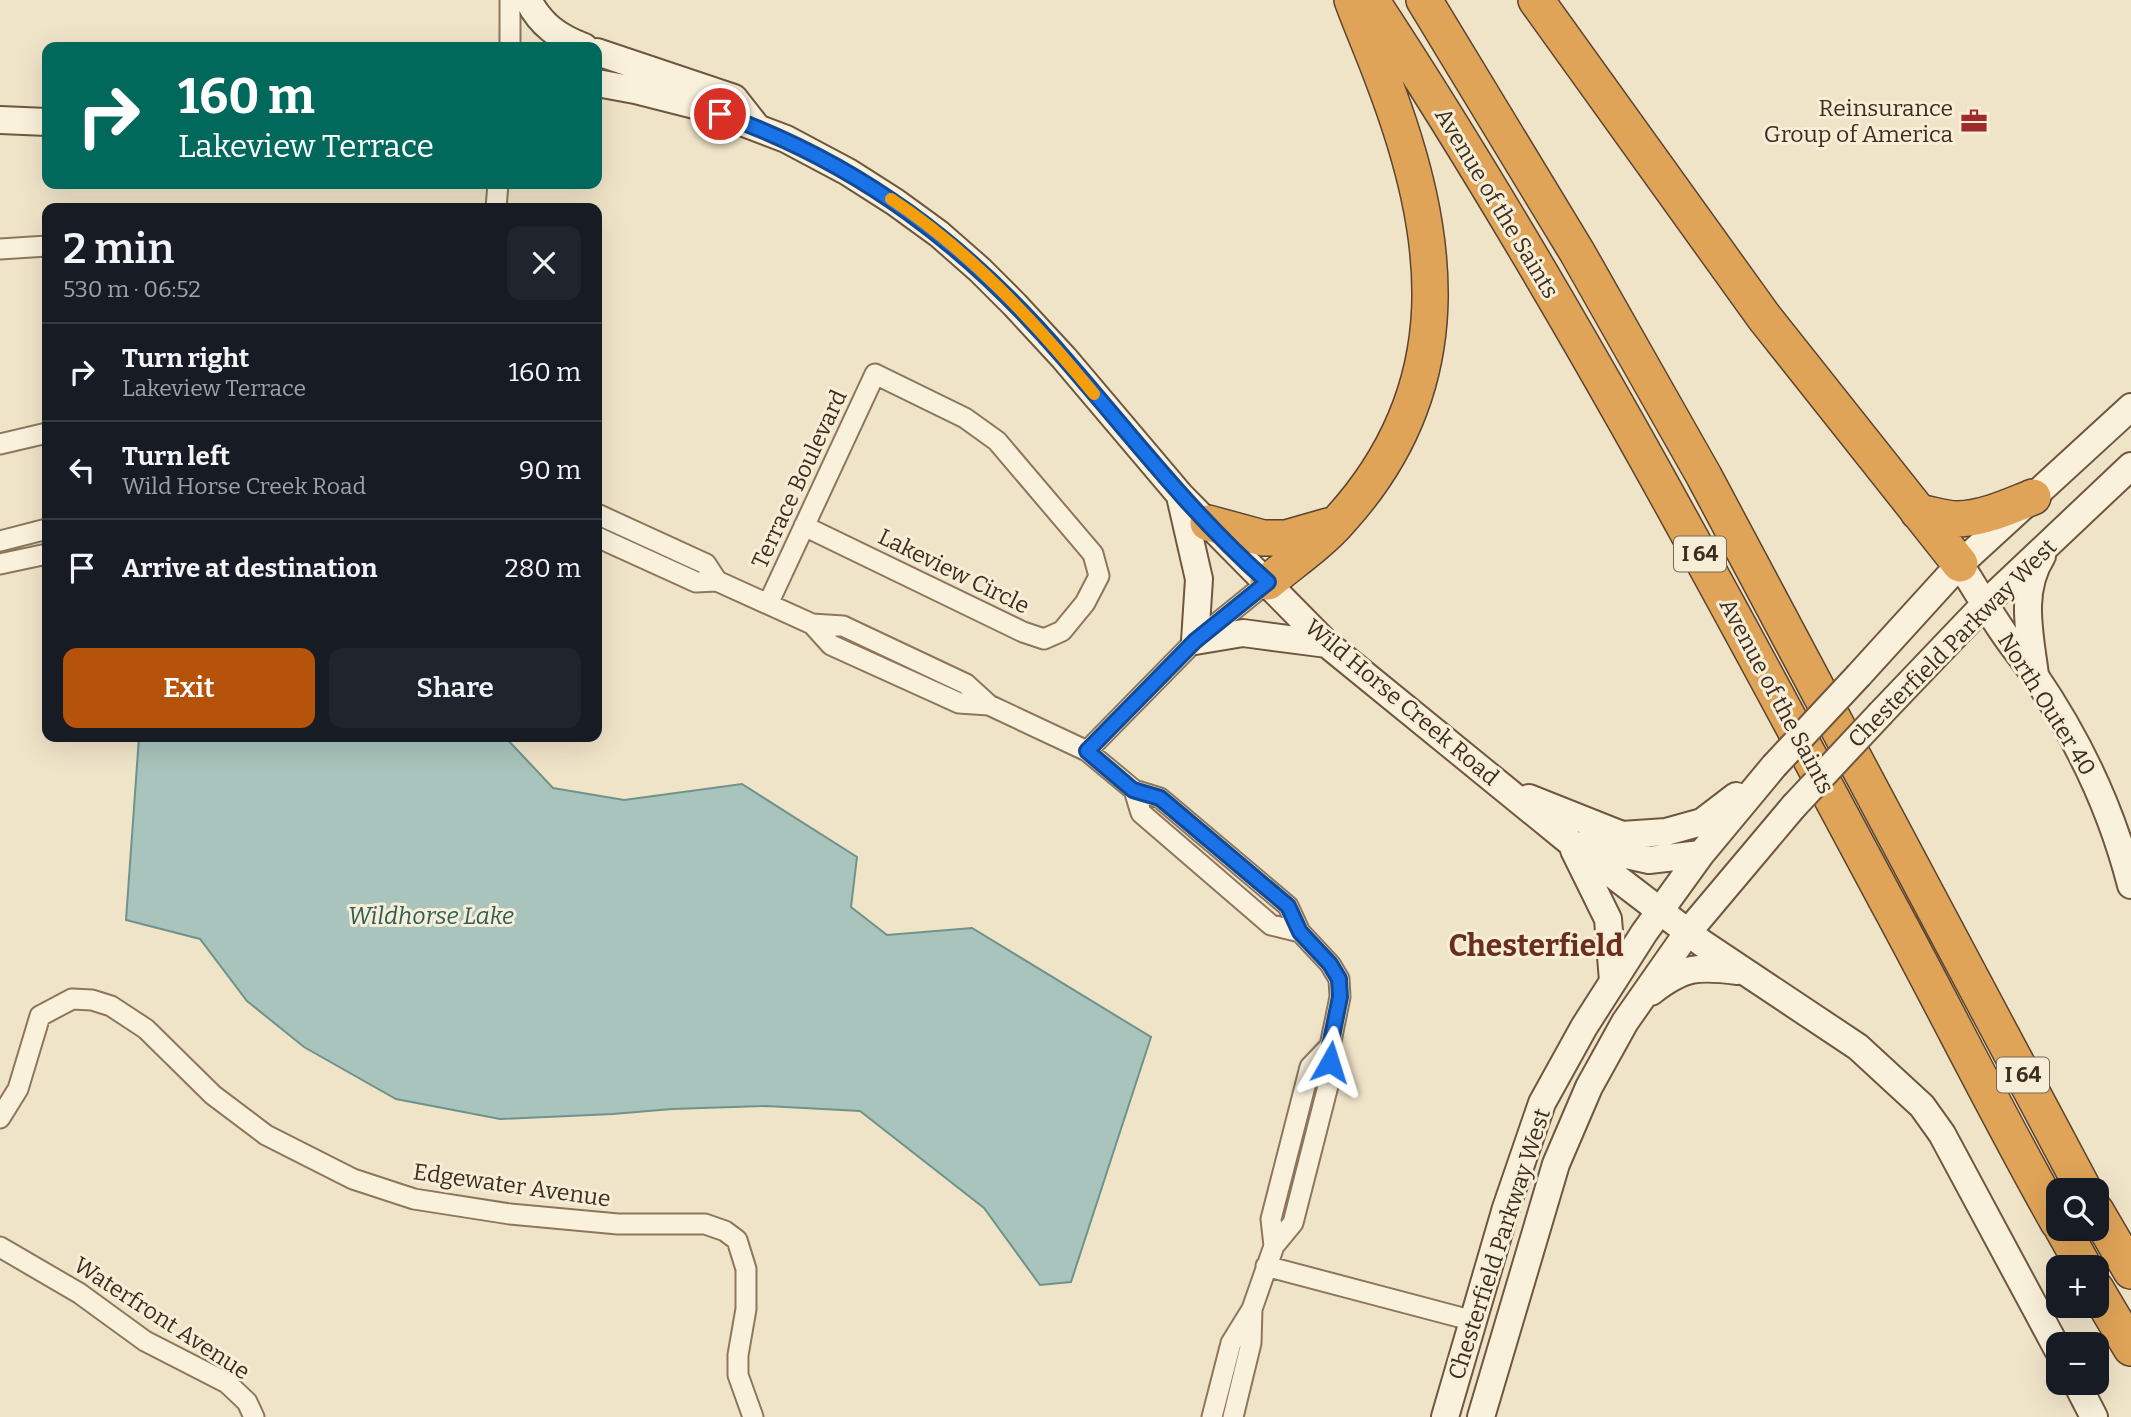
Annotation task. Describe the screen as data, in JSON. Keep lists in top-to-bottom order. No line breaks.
{"streets":{"highway":["Avenue of the Saints","I 64"],"street":["Terrace Boulevard","Lakeview Circle","Chesterfield Parkway West","Wild Horse Creek Road","North Outer 40","Edgewater Avenue","Waterfront Avenue"]},"crossings":[["Terrace Boulevard","Lakeview Circle"],["Chesterfield Parkway West","Wild Horse Creek Road"],["Chesterfield Parkway West","North Outer 40"]],"districts":["Chesterfield"],"water":["Wildhorse Lake"],"places":{"office":["Reinsurance Group of America"]},"page":{"turn":["160 m","Lakeview Terrace"],"heading":["2 min","530 m · 06:52"],"list":[{"name":"Turn right","note":"Lakeview Terrace","value":"160 m"},{"name":"Turn left","note":"Wild Horse Creek Road","value":"90 m"},{"name":"Arrive at destination","value":"280 m"}],"buttons":["Exit","Share"],"map_buttons":["+","−"]}}
